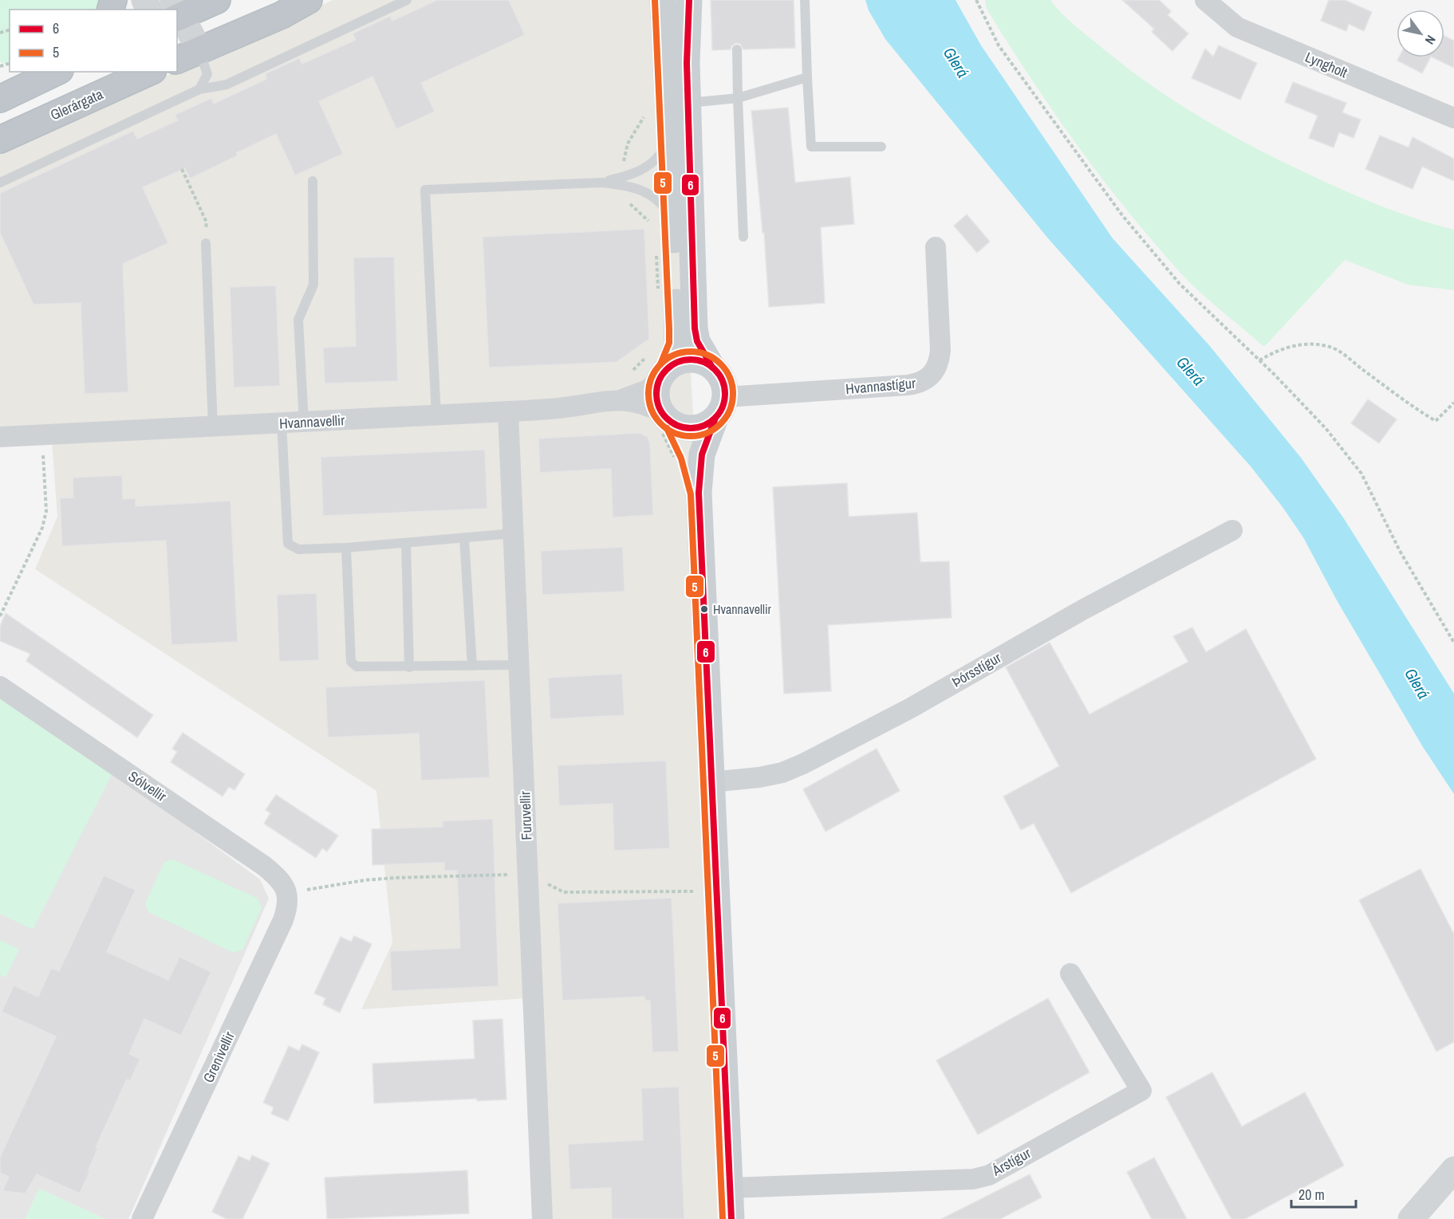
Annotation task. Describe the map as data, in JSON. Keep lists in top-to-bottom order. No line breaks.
{"streets":{"highway":["Glerárgata"],"street":["Lyngholt","Hvannastígur","Hvannavellir","Þórsstígur","Sólvellir","Furuvellir","Grenivellir","Árstígur"]},"crossings":[["Hvannastígur","Hvannavellir"],["Hvannavellir","Furuvellir"],["Sólvellir","Grenivellir"]],"water":["Glerá"],"places":["Hvannavellir"],"lines":["transit line 6","transit line 5"],"legend":["6","5"],"scale_bar":"20 m","north":"bottom right"}
